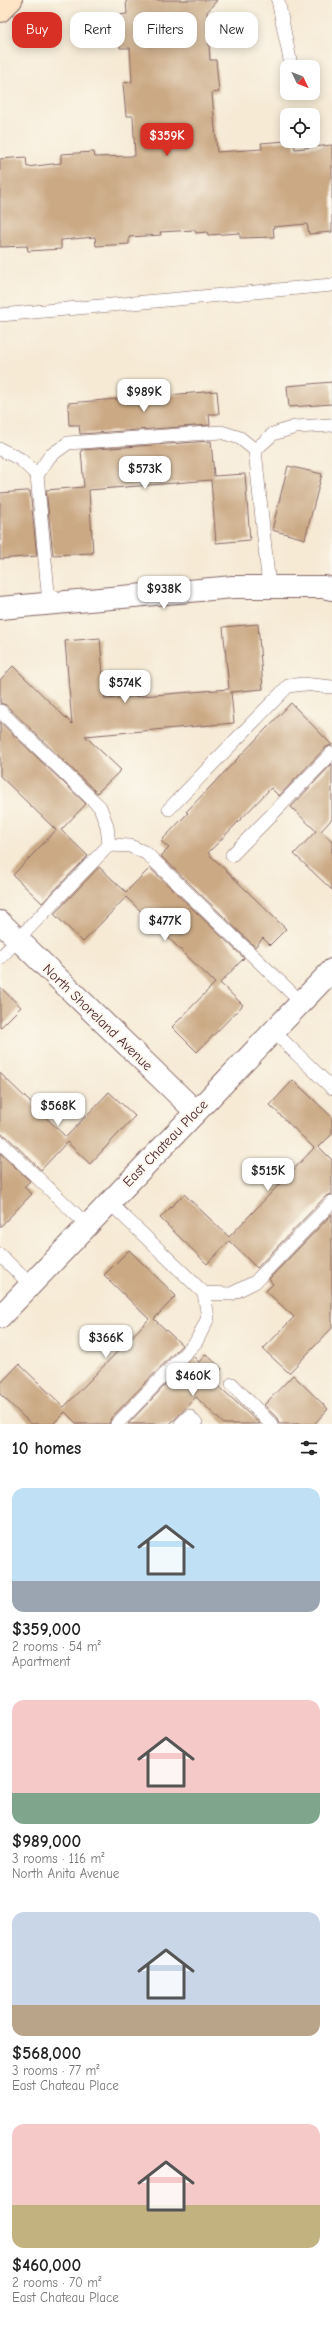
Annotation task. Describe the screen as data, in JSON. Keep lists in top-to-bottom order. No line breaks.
{"streets":{"street":["North Shoreland Avenue","East Chateau Place"]},"crossings":[["North Shoreland Avenue","East Chateau Place"]],"north":"bottom right","page":{"chip":["Buy","Rent","Filters","New"],"price":["$359K","$989K","$573K","$938K","$574K","$477K","$568K","$515K","$366K","$460K"],"heading":"10 homes","list":[{"name":"$359,000","note":"2 rooms · 54 m² · Apartment"},{"name":"$989,000","note":"3 rooms · 116 m² · North Anita Avenue"},{"name":"$568,000","note":"3 rooms · 77 m² · East Chateau Place"},{"name":"$460,000","note":"2 rooms · 70 m² · East Chateau Place"}]}}
